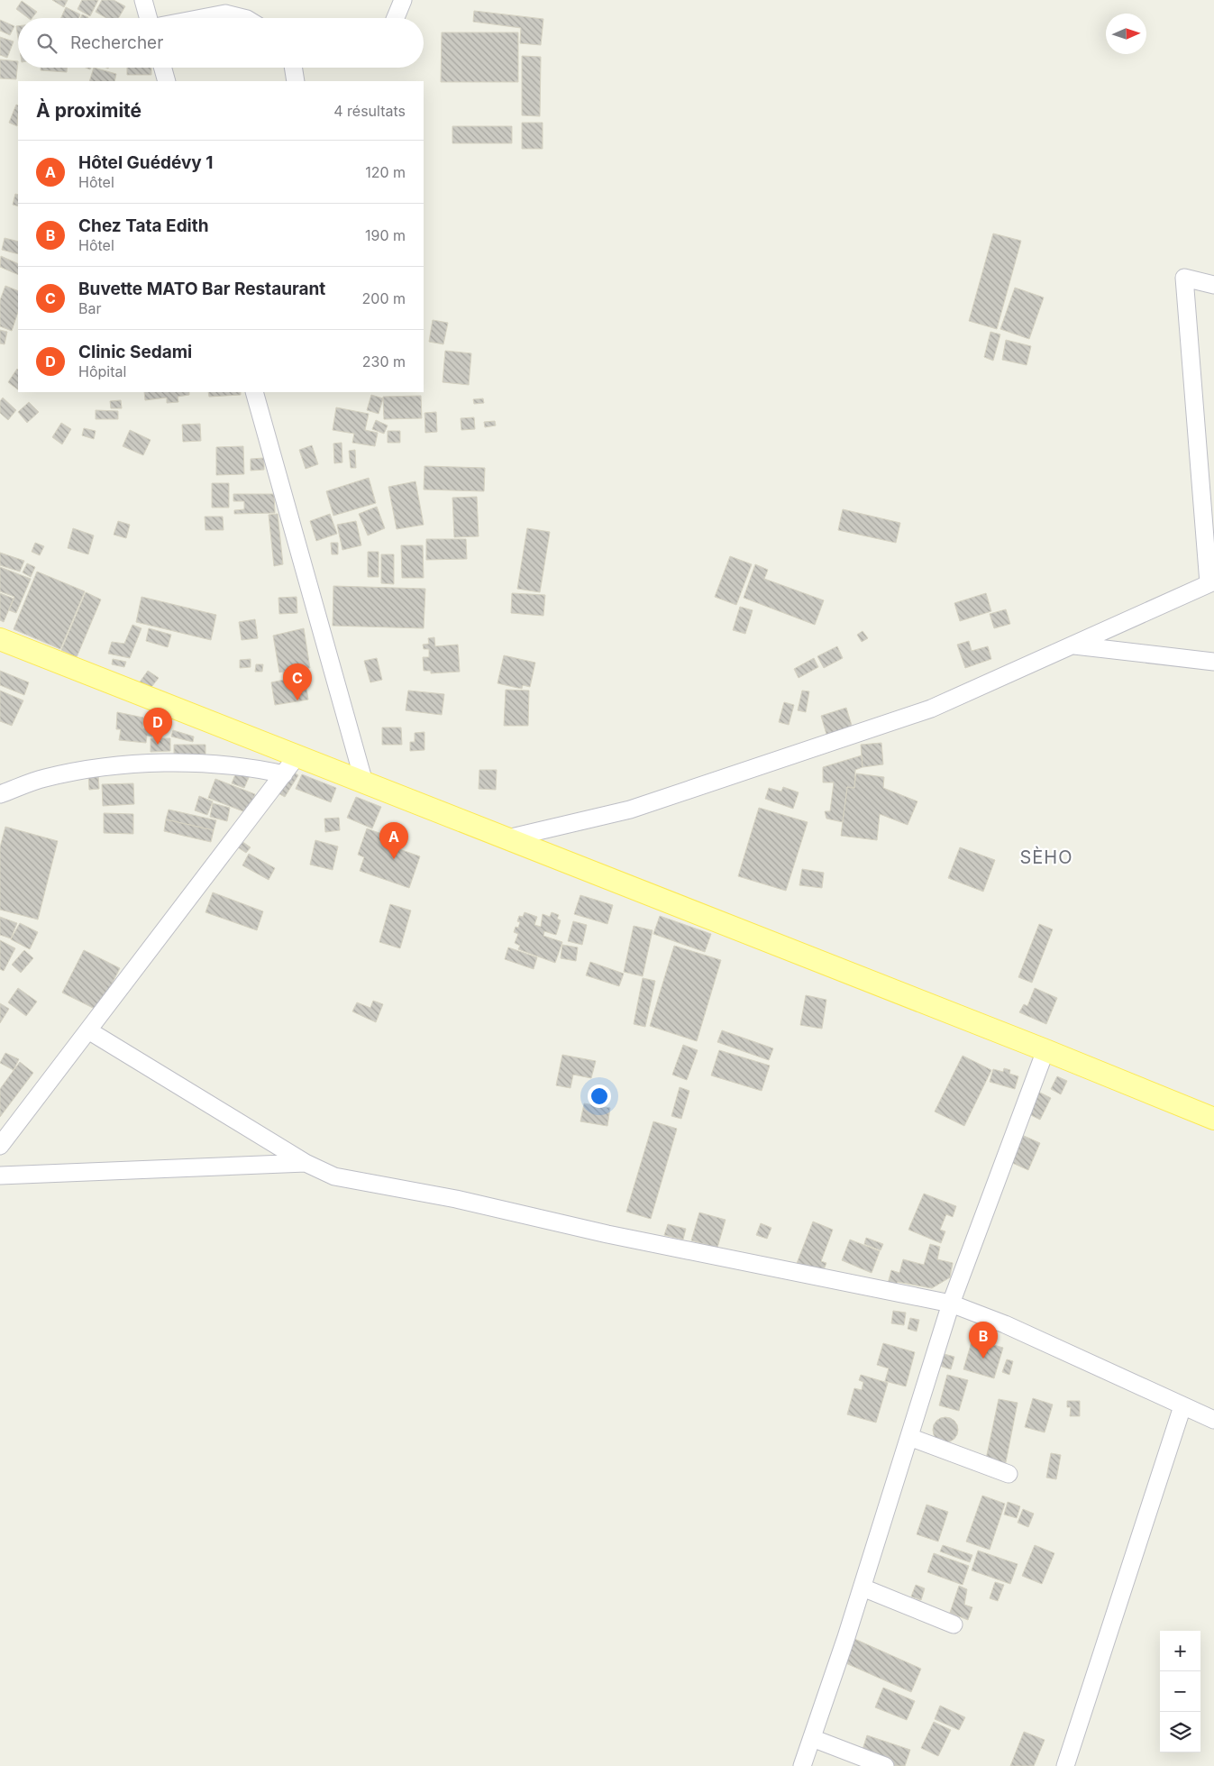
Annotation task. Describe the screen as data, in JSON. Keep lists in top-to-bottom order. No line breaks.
{"districts":["SÈHO"],"north":"right","page":{"search":"Rechercher","heading":["À proximité","4 résultats"],"list":[{"mark":"A","name":"Hôtel Guédévy 1","note":"Hôtel","value":"120 m"},{"mark":"B","name":"Chez Tata Edith","note":"Hôtel","value":"190 m"},{"mark":"C","name":"Buvette MATO Bar Restaurant","note":"Bar","value":"200 m"},{"mark":"D","name":"Clinic Sedami","note":"Hôpital","value":"230 m"}],"pins":["C","D","A","B"],"map_buttons":["+","−"]}}
